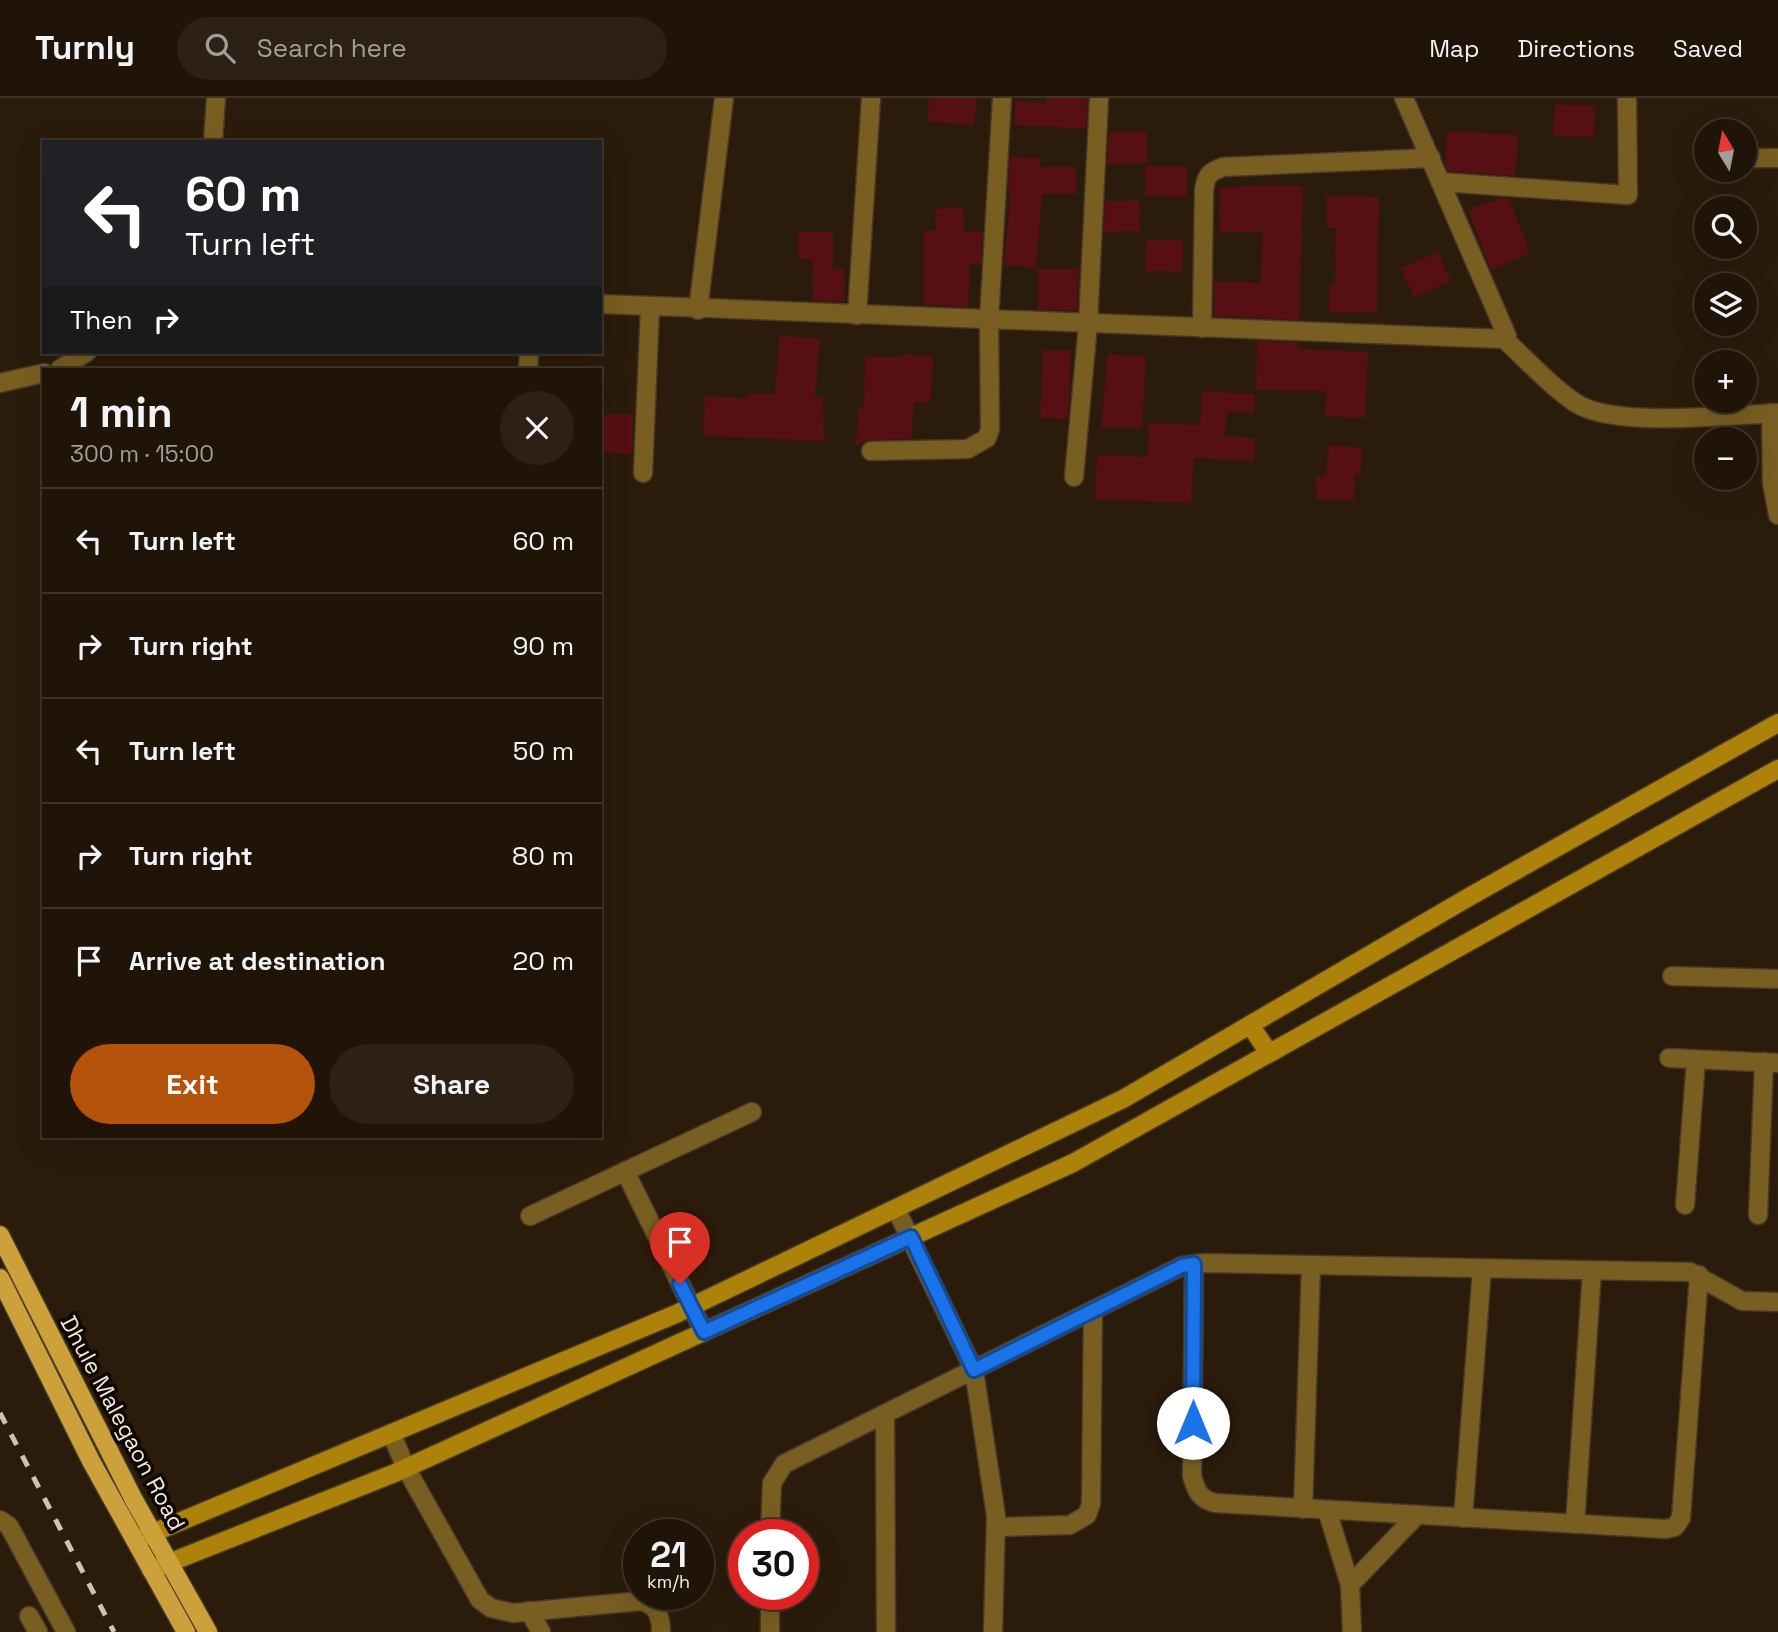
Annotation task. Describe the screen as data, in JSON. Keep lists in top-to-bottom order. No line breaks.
{"streets":{"main road":["Dhule Malegaon Road"]},"north":"top","page":{"header":"Turnly","search":"Search here","nav":["Map","Directions","Saved"],"map_buttons":["+","−"],"turn":["60 m","Turn left"],"then":"Then","heading":["1 min","300 m · 15:00"],"list":[{"name":"Turn left","value":"60 m"},{"name":"Turn right","value":"90 m"},{"name":"Turn left","value":"50 m"},{"name":"Turn right","value":"80 m"},{"name":"Arrive at destination","value":"20 m"}],"buttons":["Exit","Share"],"speed":"21 km/h","limit":"30"}}
